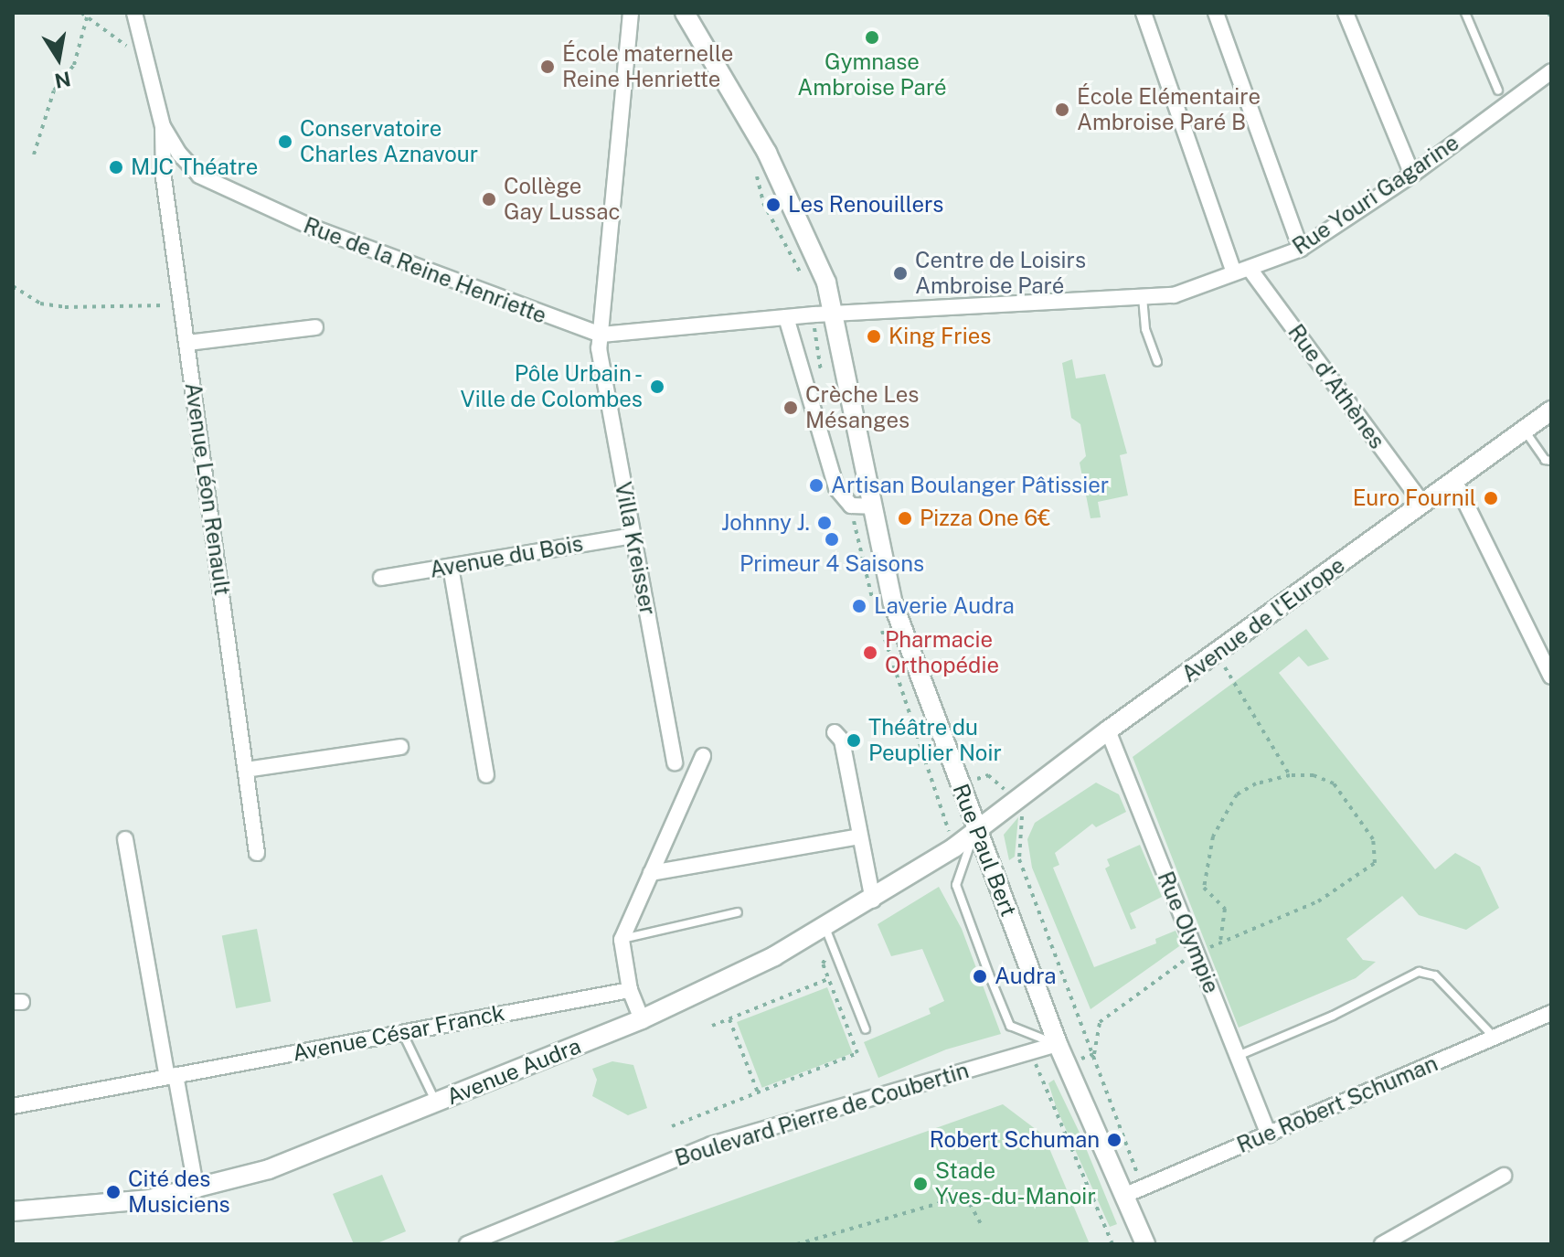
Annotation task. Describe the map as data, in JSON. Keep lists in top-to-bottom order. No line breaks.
{"streets":{"street":["Rue Youri Gagarine","Rue de la Reine Henriette","Rue d'Athènes","Avenue Léon Renault","Villa Kreisser","Avenue du Bois","Avenue de l'Europe","Rue Paul Bert","Rue Olympie","Avenue César Franck","Avenue Audra","Rue Robert Schuman","Boulevard Pierre de Coubertin"]},"crossings":[["Rue Youri Gagarine","Rue de la Reine Henriette"],["Rue Youri Gagarine","Rue d'Athènes"],["Rue Youri Gagarine","Rue Paul Bert"],["Rue de la Reine Henriette","Villa Kreisser"],["Rue de la Reine Henriette","Rue Paul Bert"],["Rue d'Athènes","Avenue de l'Europe"],["Villa Kreisser","Avenue du Bois"],["Avenue de l'Europe","Rue Paul Bert"],["Avenue de l'Europe","Rue Olympie"],["Avenue de l'Europe","Avenue Audra"],["Rue Paul Bert","Avenue Audra"],["Rue Paul Bert","Rue Robert Schuman"],["Rue Paul Bert","Boulevard Pierre de Coubertin"],["Rue Olympie","Rue Robert Schuman"]],"places":["Gymnase Ambroise Paré","École maternelle Reine Henriette","École Elémentaire Ambroise Paré B","Conservatoire Charles Aznavour","MJC Théatre","Collège Gay Lussac","Les Renouillers","Centre de Loisirs Ambroise Paré","King Fries","Pôle Urbain - Ville de Colombes","Crèche Les Mésanges","Artisan Boulanger Pâtissier","Euro Fournil","Pizza One 6€","Johnny J.","Primeur 4 Saisons","Laverie Audra","Pharmacie Orthopédie","Théâtre du Peuplier Noir","Audra","Robert Schuman","Stade Yves-du-Manoir","Cité des Musiciens"],"north":"bottom"}
